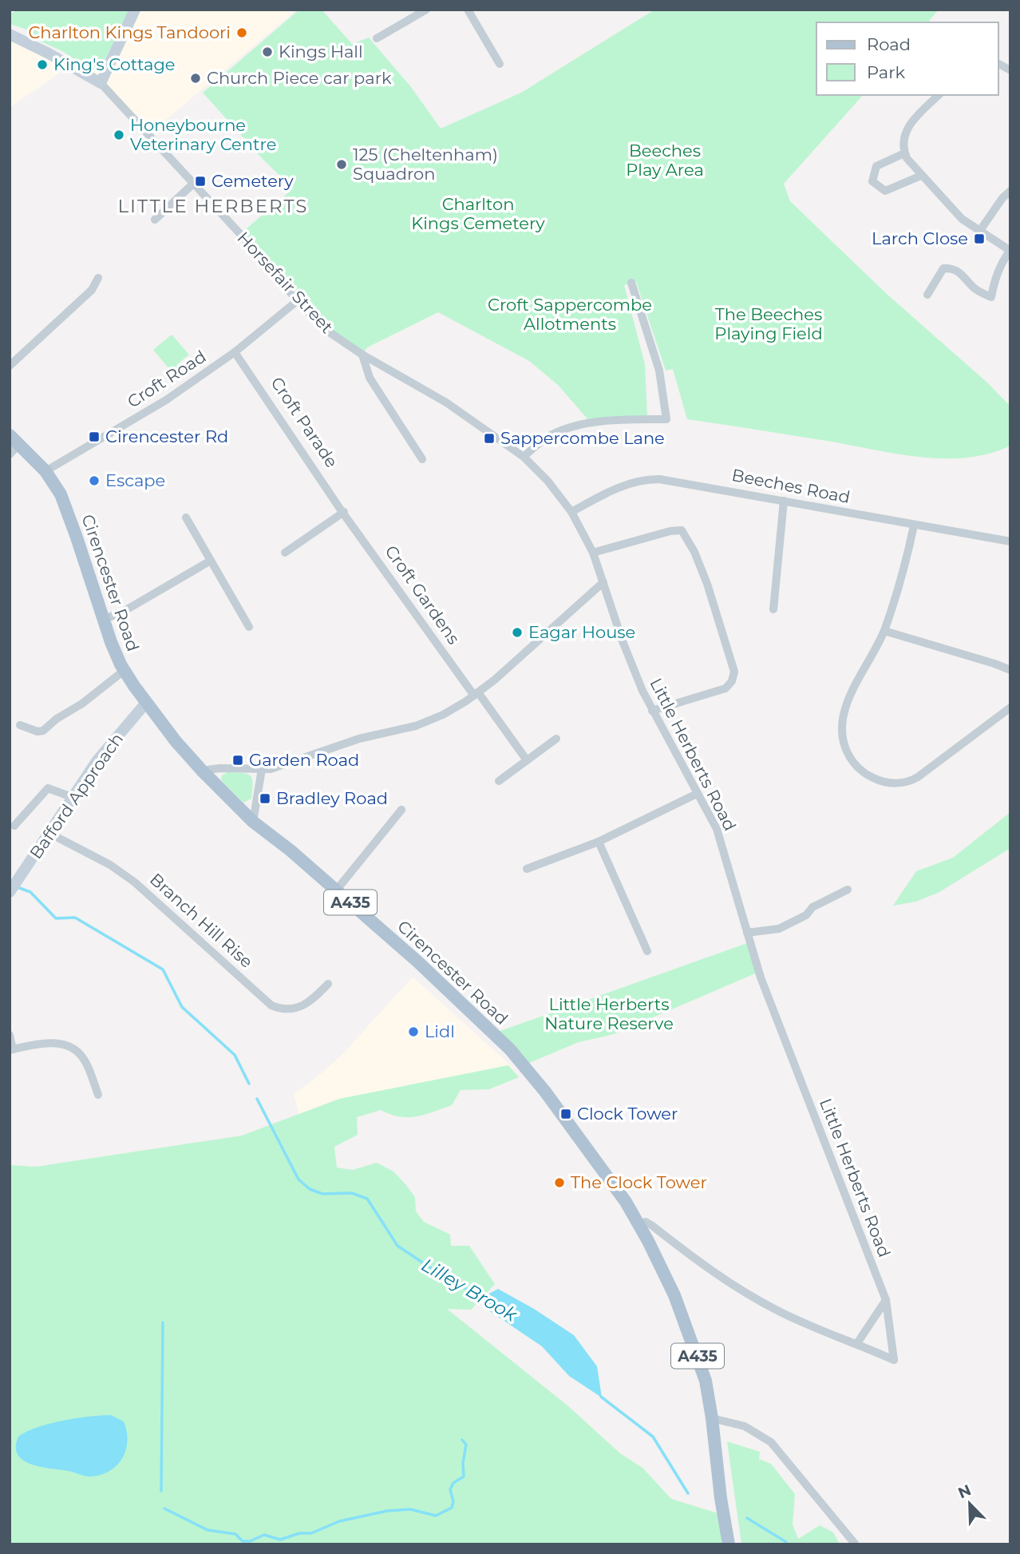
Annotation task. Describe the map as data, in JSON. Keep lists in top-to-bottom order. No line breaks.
{"streets":{"main road":["Cirencester Road","A435"],"street":["Horsefair Street","Croft Road","Beeches Road","Croft Gardens","Little Herberts Road","Bafford Approach","Branch Hill Rise"]},"crossings":[["Horsefair Street","Croft Road"],["Horsefair Street","Little Herberts Road"],["Croft Road","Cirencester Road"],["Croft Road","Croft Gardens"],["Beeches Road","Little Herberts Road"],["Cirencester Road","Bafford Approach"],["Bafford Approach","Branch Hill Rise"]],"districts":["LITTLE HERBERTS"],"water":["Lilley Brook"],"parks":["Beeches Play Area","Charlton Kings Cemetery","Croft Sappercombe Allotments","The Beeches Playing Field","Little Herberts Nature Reserve"],"places":{"other":["Charlton Kings Tandoori","Kings Hall","King's Cottage","Church Piece car park","Honeybourne Veterinary Centre","125 (Cheltenham) Squadron","Escape","Eagar House","Lidl","The Clock Tower"],"transit":["Cemetery","Larch Close","Cirencester Rd","Sappercombe Lane","Garden Road","Bradley Road","Clock Tower"]},"legend":["Road","Park"],"north":"top left"}
